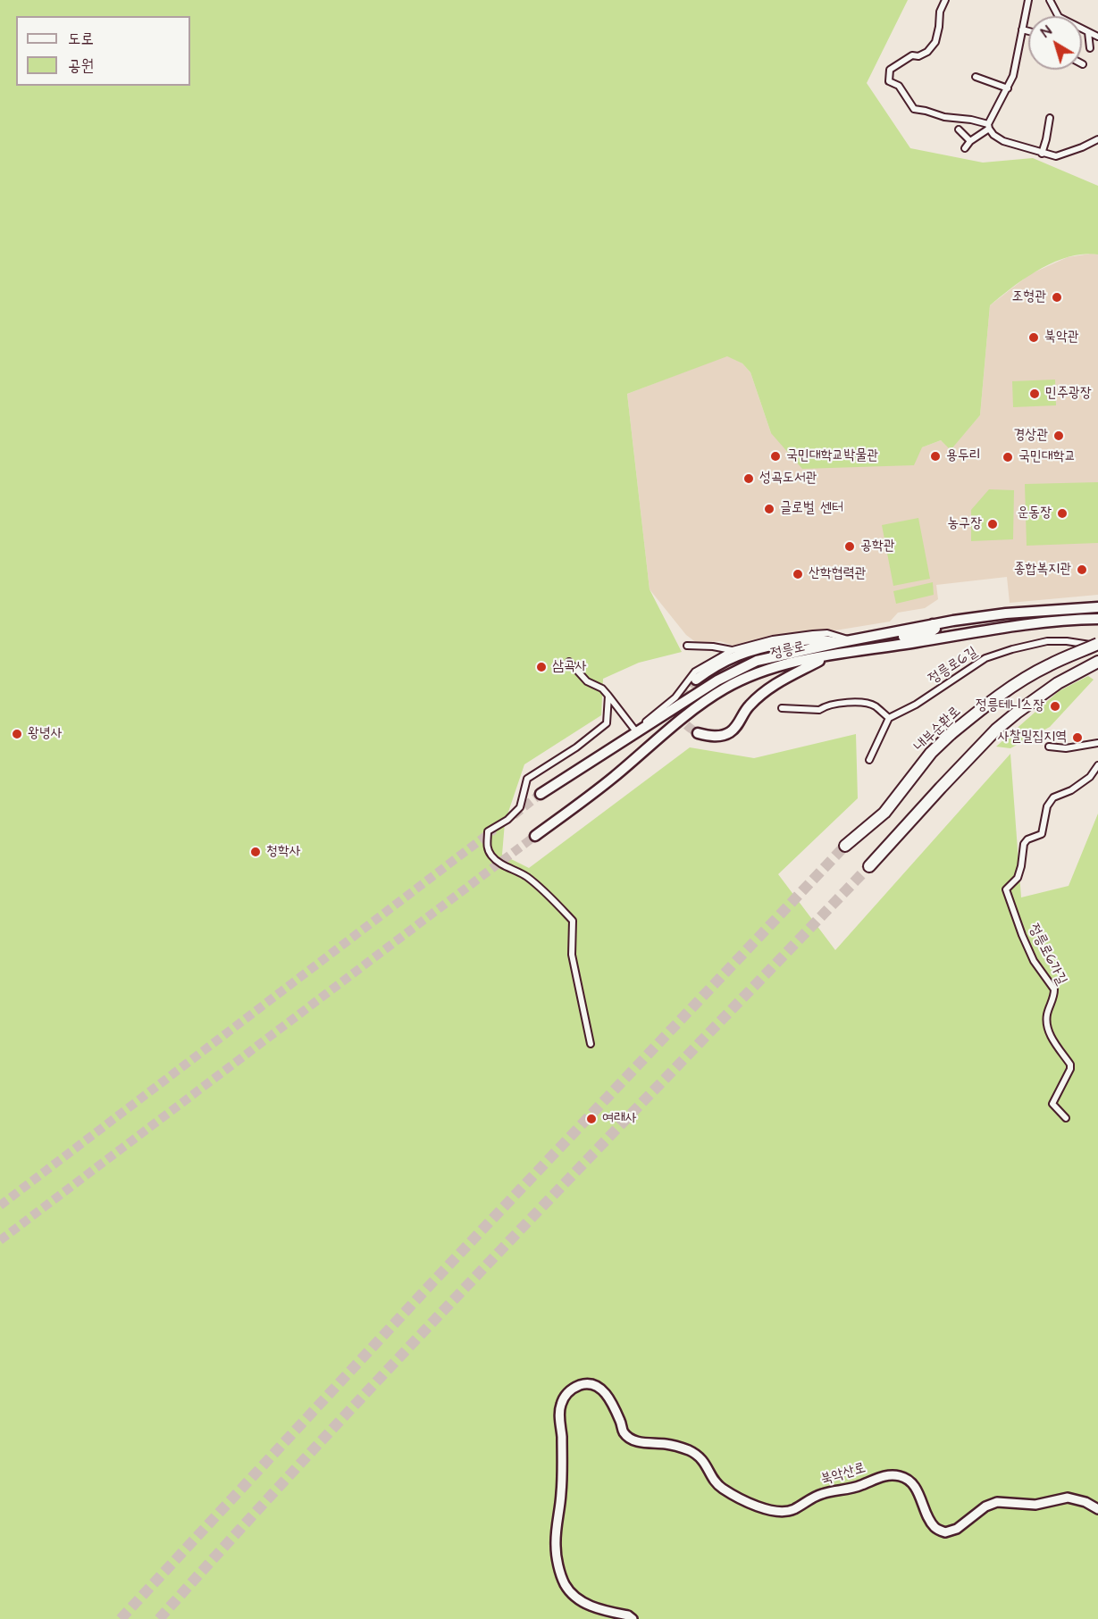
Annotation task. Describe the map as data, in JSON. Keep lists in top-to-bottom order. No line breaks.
{"streets":{"highway":["내부순환로"],"main road":["정릉로"],"street":["정릉로6길","정릉로6가길","북악산로"]},"crossings":[["정릉로6길","내부순환로"]],"places":["조형관","북악관","민주광장","경상관","국민대학교박물관","용두리","국민대학교","성곡도서관","글로벌 센터","운동장","농구장","공학관","종합복지관","산학협력관","삼곡사","정릉테니스장","왕녕사","사찰밀집지역","청학사","여래사"],"legend":["도로","공원"],"north":"top left"}
